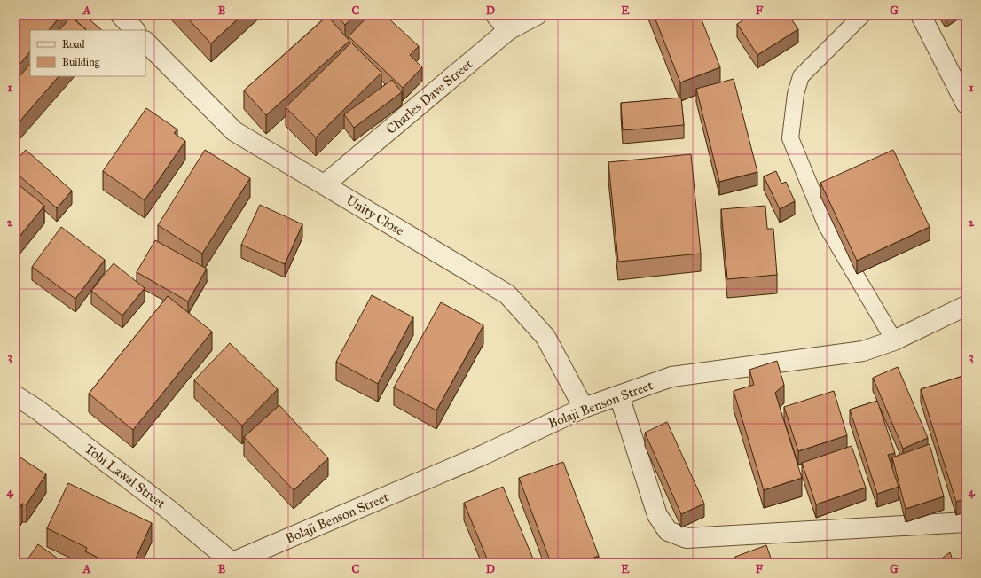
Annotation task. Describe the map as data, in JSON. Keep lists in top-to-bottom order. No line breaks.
{"streets":{"street":["Charles Dave Street","Unity Close","Bolaji Benson Street","Tobi Lawal Street"]},"crossings":[["Charles Dave Street","Unity Close"],["Unity Close","Bolaji Benson Street"],["Bolaji Benson Street","Tobi Lawal Street"]],"legend":["Road","Building"],"grid":{"columns":["A","B","C","D","E","F","G"],"rows":["1","2","3","4"]}}
